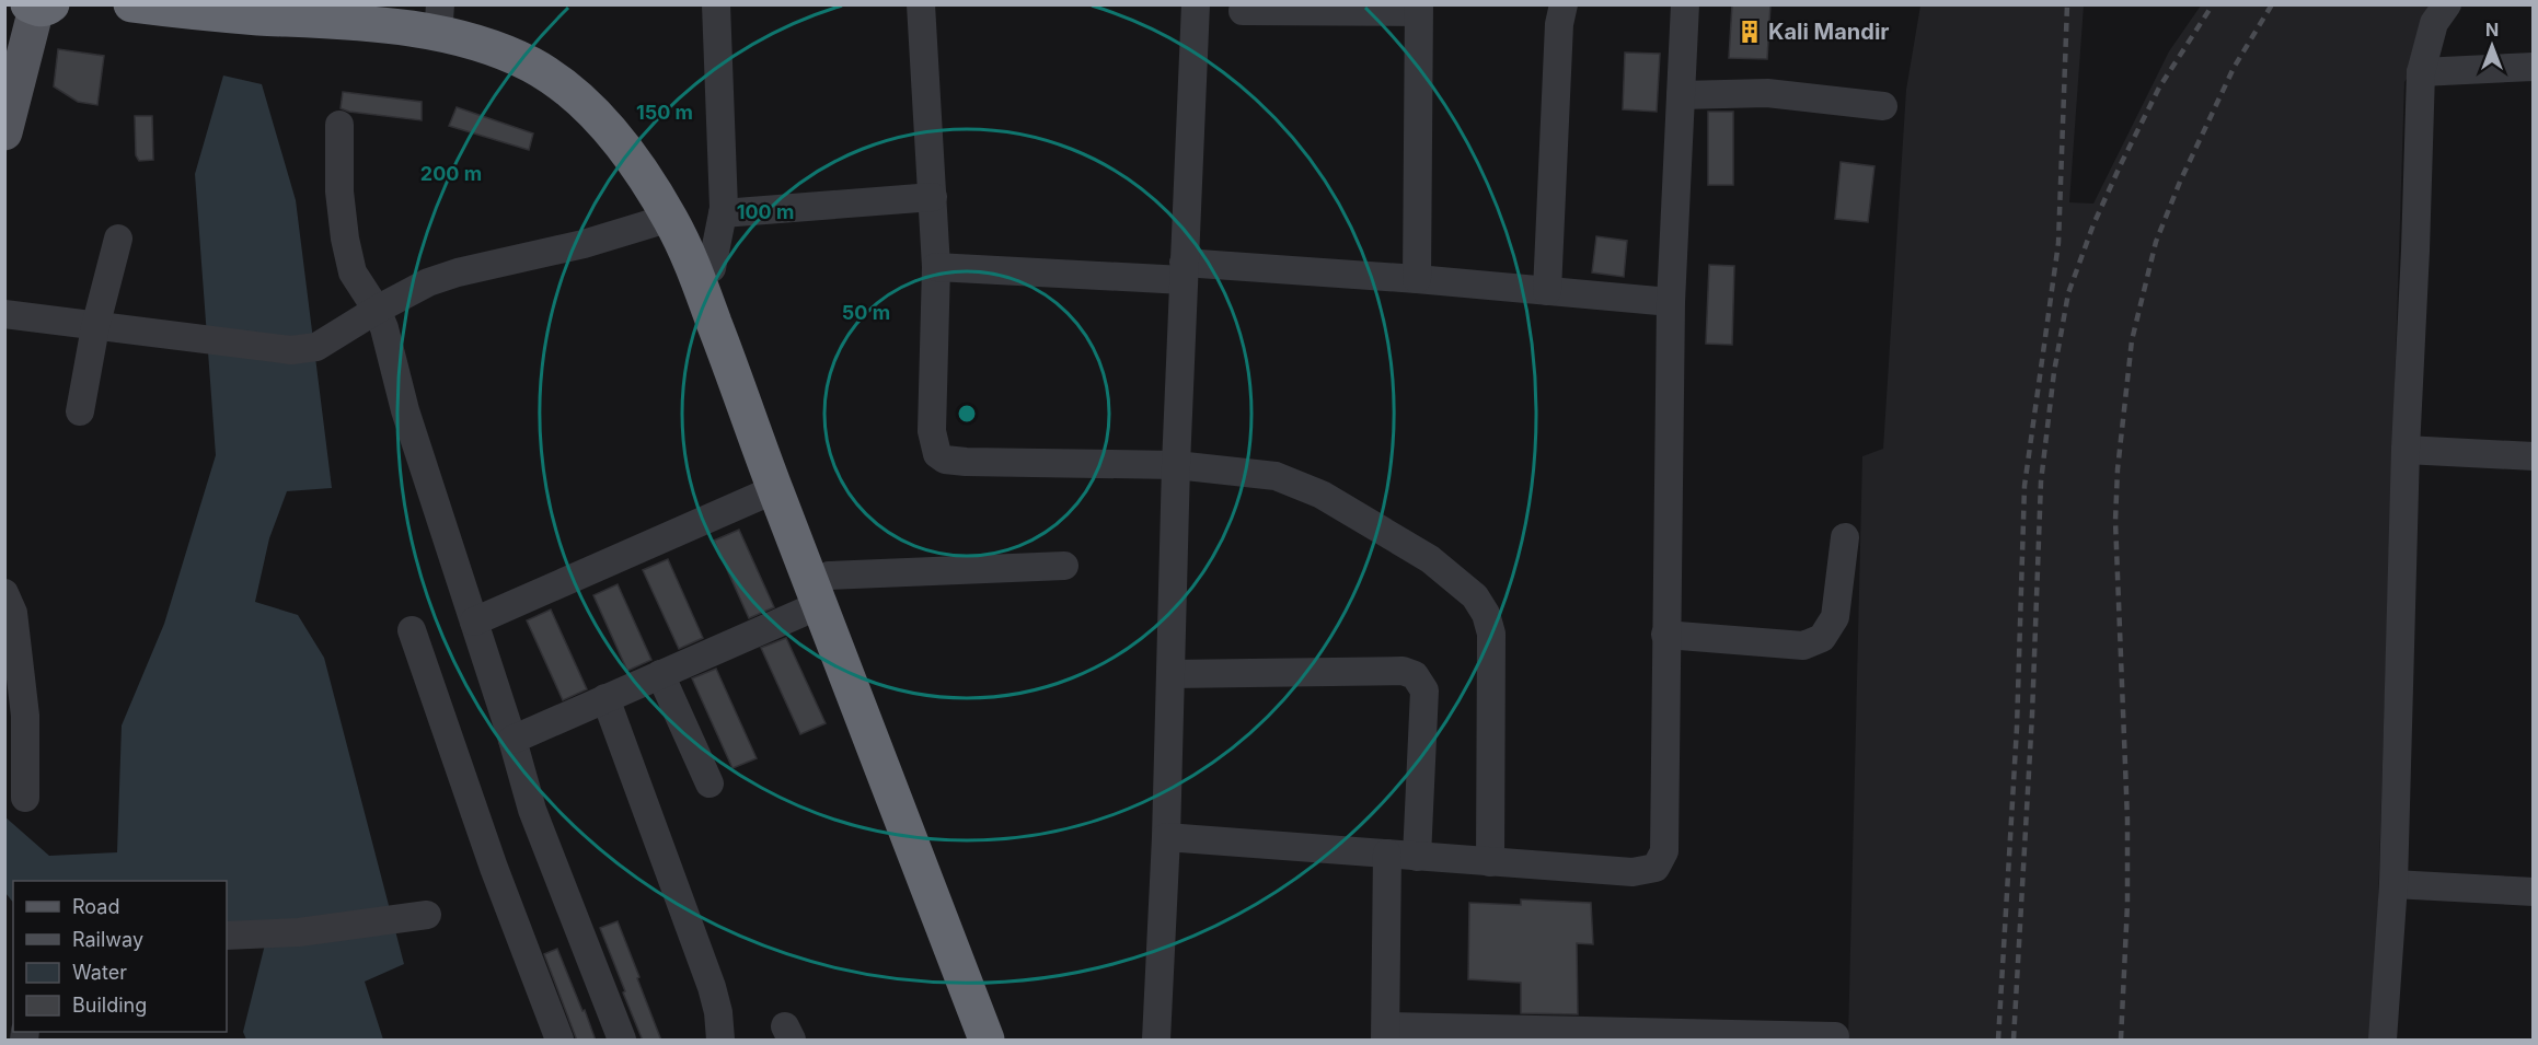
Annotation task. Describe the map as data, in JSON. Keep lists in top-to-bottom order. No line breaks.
{"places":{"building":["Kali Mandir"]},"legend":["Road","Railway","Water","Building"],"north":"top","rings":["150 m","200 m","100 m","50 m"]}
